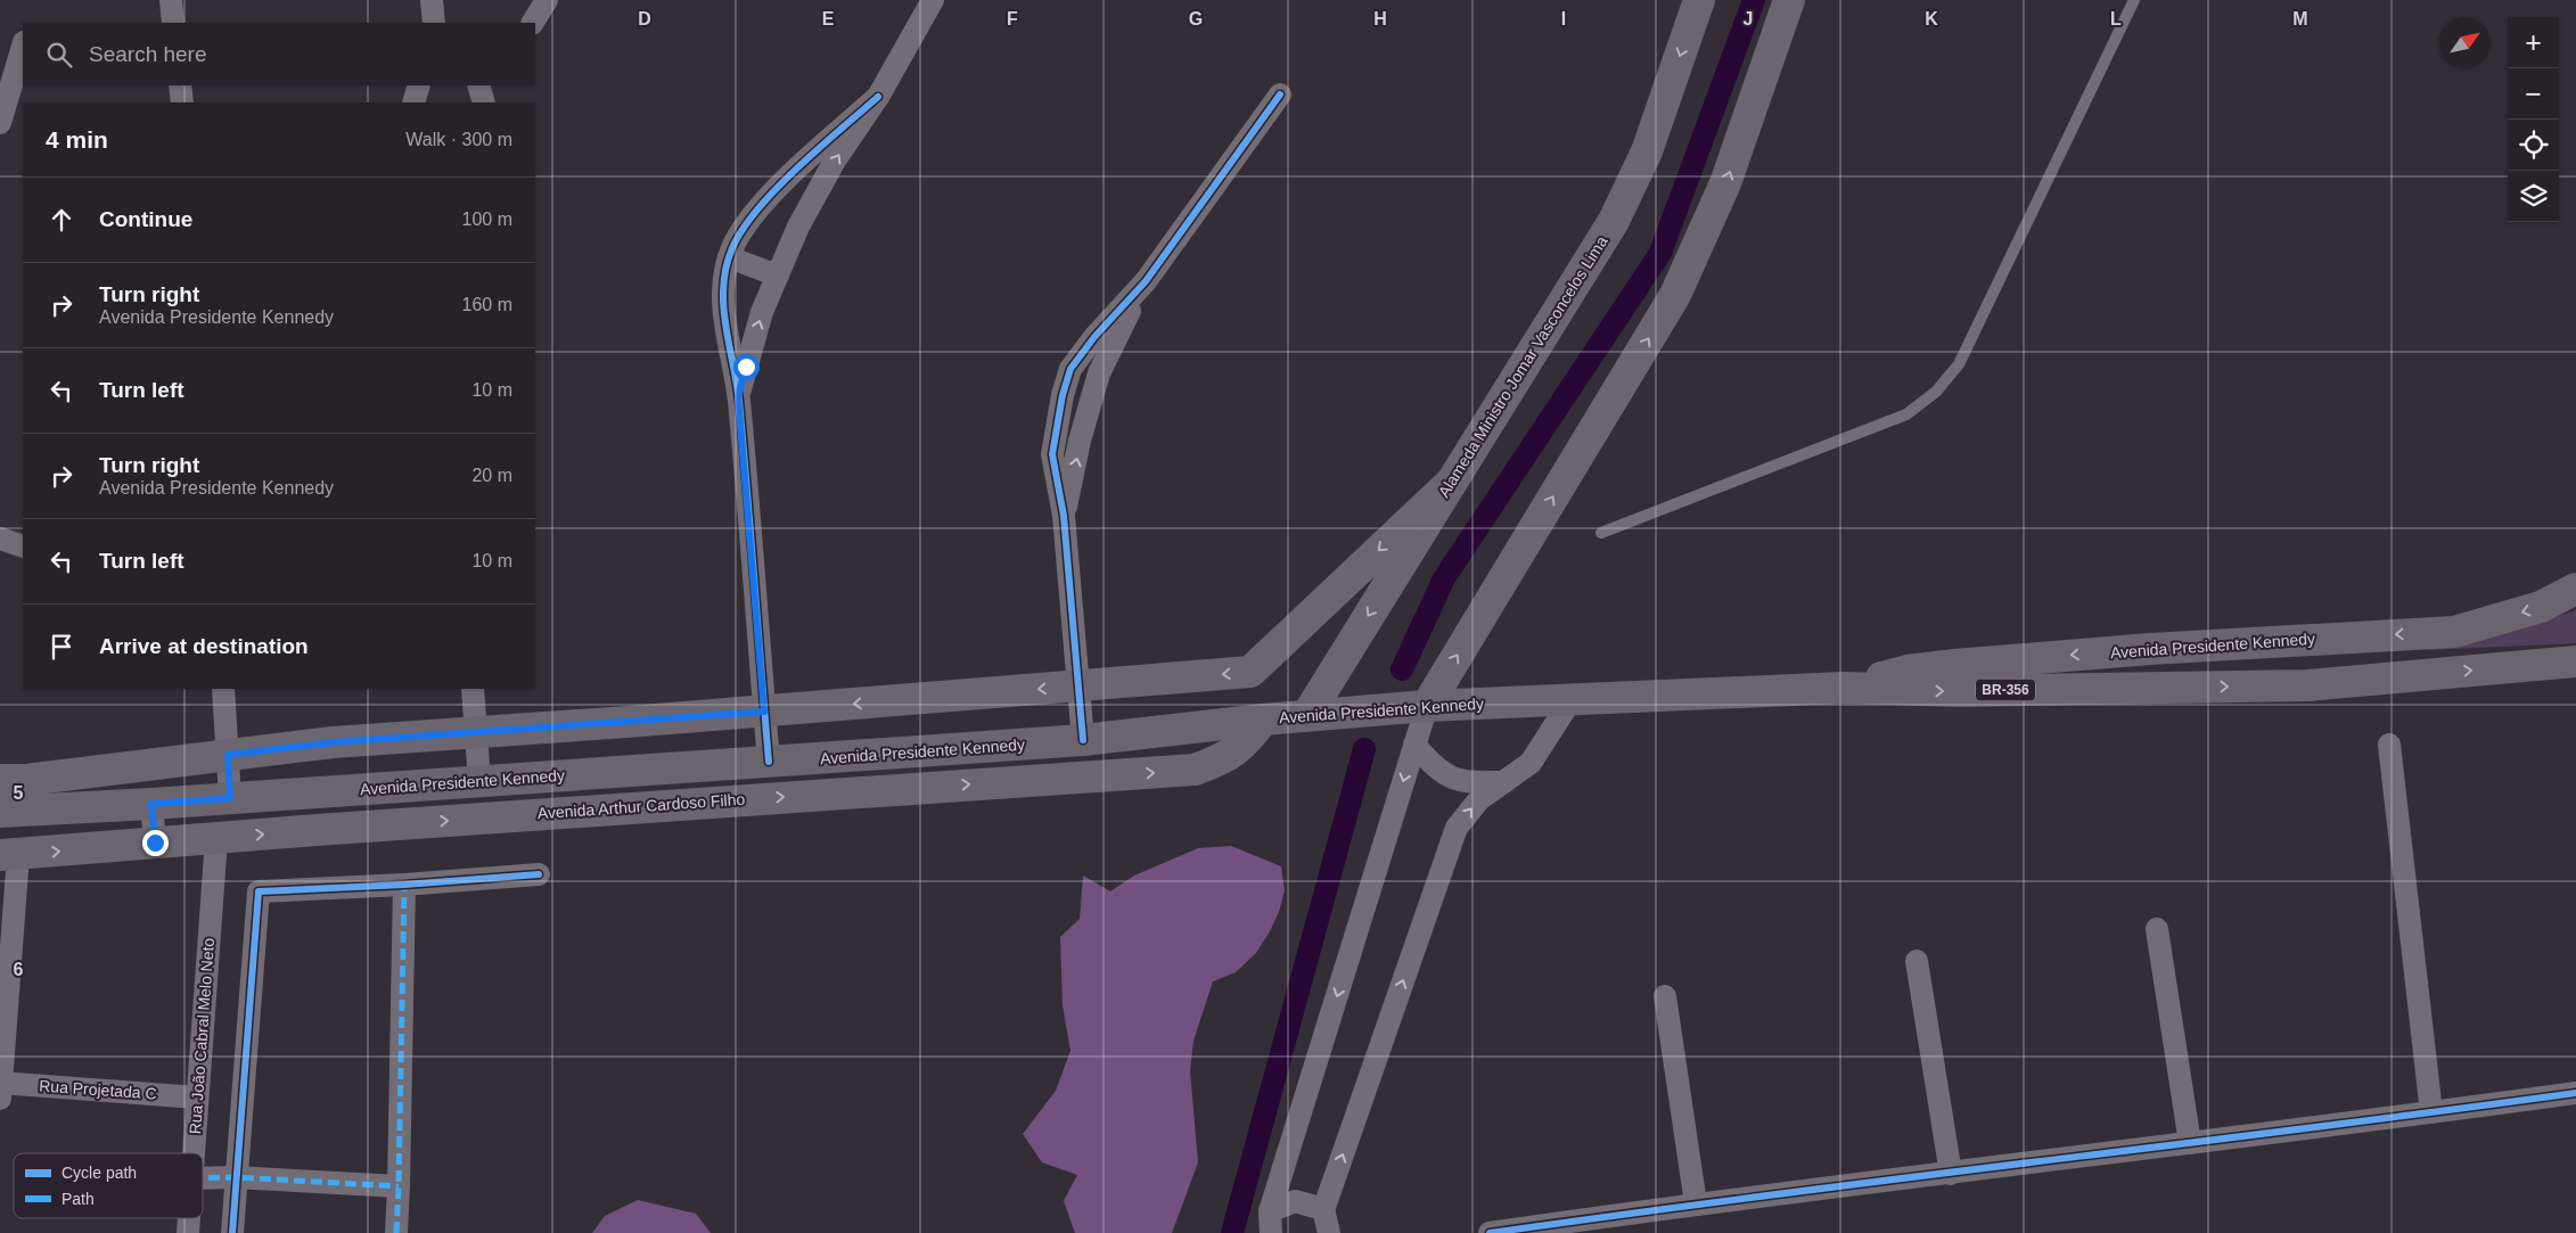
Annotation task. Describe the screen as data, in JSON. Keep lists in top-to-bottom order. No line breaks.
{"streets":{"main road":["Alameda Ministro Jomar Vasconcelos Lima","Avenida Presidente Kennedy","BR-356","Avenida Arthur Cardoso Filho"],"street":["Rua João Cabral Melo Neto","Rua Projetada C"]},"crossings":[["Alameda Ministro Jomar Vasconcelos Lima","Avenida Presidente Kennedy"],["Avenida Presidente Kennedy","Avenida Arthur Cardoso Filho"],["Avenida Arthur Cardoso Filho","Rua João Cabral Melo Neto"],["Rua João Cabral Melo Neto","Rua Projetada C"]],"legend":["Cycle path","Path"],"north":"top right","page":{"map_buttons":["+","−"],"search":"Search here","heading":["4 min","Walk · 300 m"],"list":[["Continue","100 m"],["Turn right","Avenida Presidente Kennedy","160 m"],["Turn left","10 m"],["Turn right","Avenida Presidente Kennedy","20 m"],["Turn left","10 m"],"Arrive at destination"]},"grid":{"columns":["D","E","F","G","H","I","J","K","L","M"],"rows":["5","6"]}}
